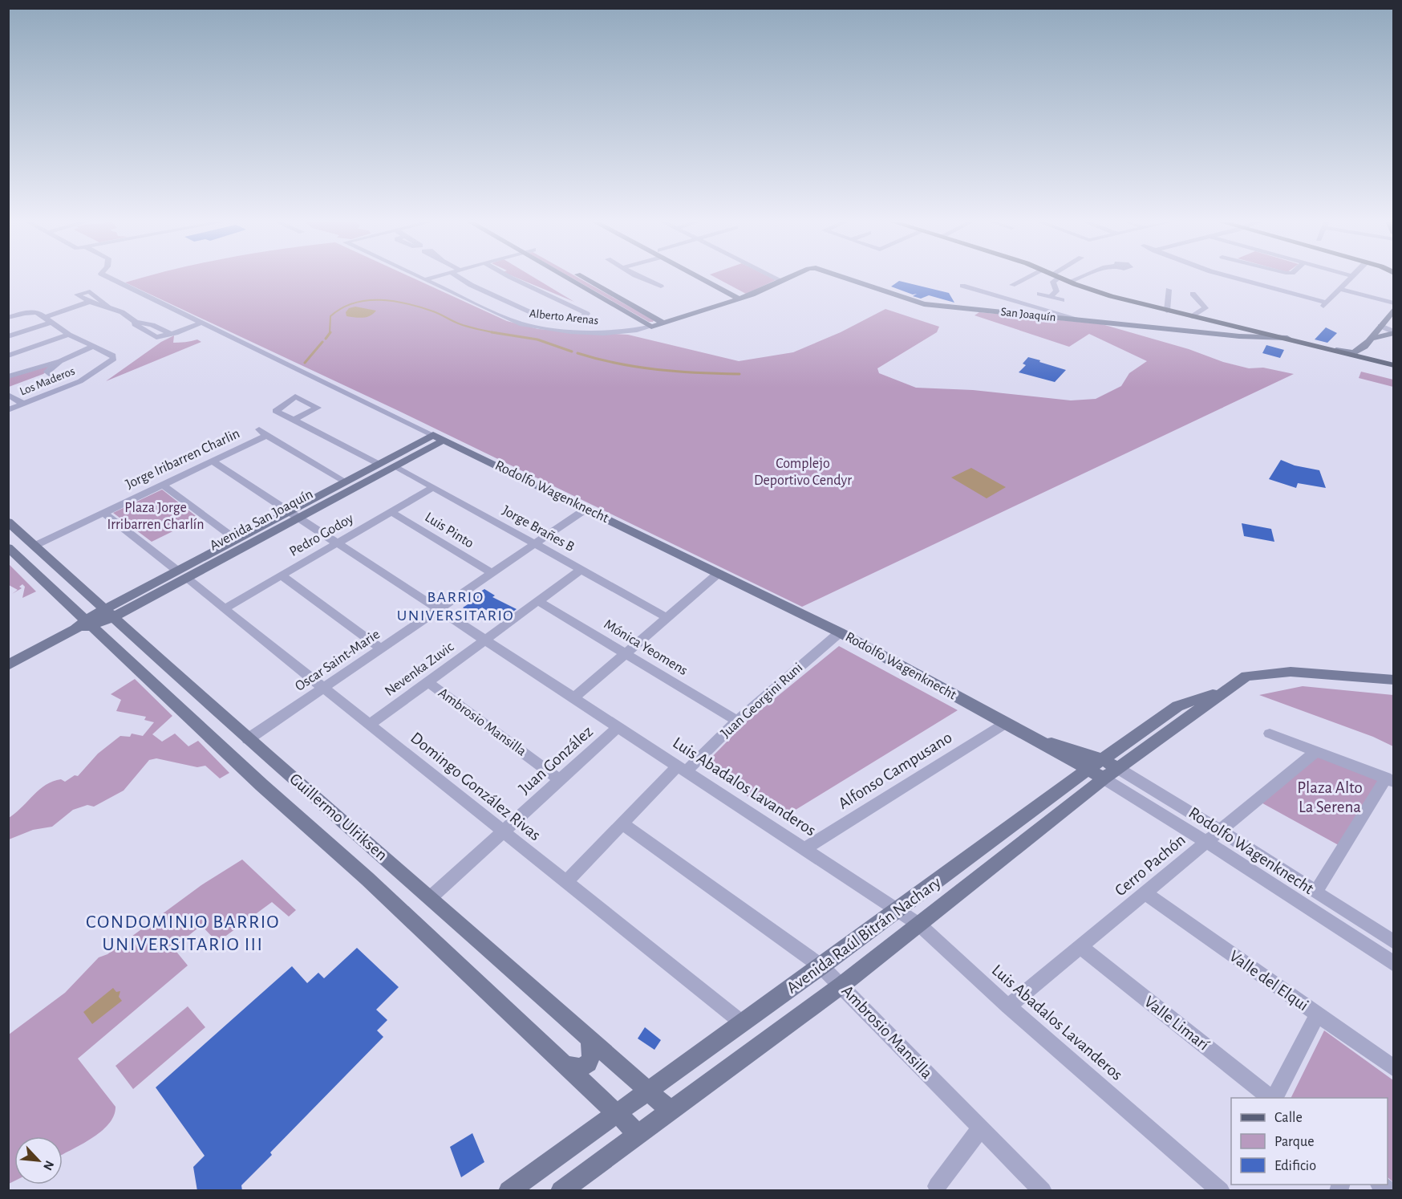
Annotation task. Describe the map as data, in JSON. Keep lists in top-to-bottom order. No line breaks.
{"streets":{"main road":["San Joaquín","Rodolfo Wagenknecht","Avenida San Joaquín","Guillermo Ulriksen","Avenida Raúl Bitrán Nachary"],"street":["Alberto Arenas","Los Maderos","Jorge Iribarren Charlin","Jorge Brañes B","Luis Pinto","Pedro Godoy","Mónica Yeomens","Oscar Saint-Marie","Nevenka Zuvic","Juan Georgini Runi","Ambrosio Mansilla","Juan González","Alfonso Campusano","Domingo González Rivas","Luis Abadalos Lavanderos","Cerro Pachón","Valle del Elqui","Valle Limarí"]},"crossings":[["San Joaquín","Alberto Arenas"],["Jorge Iribarren Charlin","Avenida San Joaquín"],["Jorge Iribarren Charlin","Domingo González Rivas"],["Jorge Iribarren Charlin","Luis Abadalos Lavanderos"],["Jorge Iribarren Charlin","Guillermo Ulriksen"],["Rodolfo Wagenknecht","Avenida San Joaquín"],["Rodolfo Wagenknecht","Oscar Saint-Marie"],["Rodolfo Wagenknecht","Juan Georgini Runi"],["Rodolfo Wagenknecht","Alfonso Campusano"],["Rodolfo Wagenknecht","Cerro Pachón"],["Rodolfo Wagenknecht","Avenida Raúl Bitrán Nachary"],["Avenida San Joaquín","Jorge Brañes B"],["Avenida San Joaquín","Domingo González Rivas"],["Avenida San Joaquín","Luis Abadalos Lavanderos"],["Avenida San Joaquín","Guillermo Ulriksen"],["Jorge Brañes B","Pedro Godoy"],["Jorge Brañes B","Oscar Saint-Marie"],["Jorge Brañes B","Nevenka Zuvic"],["Luis Pinto","Pedro Godoy"],["Luis Pinto","Oscar Saint-Marie"],["Pedro Godoy","Domingo González Rivas"],["Pedro Godoy","Luis Abadalos Lavanderos"],["Mónica Yeomens","Nevenka Zuvic"],["Mónica Yeomens","Juan Georgini Runi"],["Oscar Saint-Marie","Domingo González Rivas"],["Oscar Saint-Marie","Luis Abadalos Lavanderos"],["Oscar Saint-Marie","Guillermo Ulriksen"],["Nevenka Zuvic","Ambrosio Mansilla"],["Nevenka Zuvic","Domingo González Rivas"],["Nevenka Zuvic","Luis Abadalos Lavanderos"],["Juan Georgini Runi","Ambrosio Mansilla"],["Juan Georgini Runi","Domingo González Rivas"],["Juan Georgini Runi","Luis Abadalos Lavanderos"],["Ambrosio Mansilla","Juan González"],["Ambrosio Mansilla","Avenida Raúl Bitrán Nachary"],["Juan González","Domingo González Rivas"],["Juan González","Luis Abadalos Lavanderos"],["Juan González","Guillermo Ulriksen"],["Alfonso Campusano","Luis Abadalos Lavanderos"],["Domingo González Rivas","Avenida Raúl Bitrán Nachary"],["Luis Abadalos Lavanderos","Cerro Pachón"],["Luis Abadalos Lavanderos","Avenida Raúl Bitrán Nachary"],["Guillermo Ulriksen","Avenida Raúl Bitrán Nachary"],["Cerro Pachón","Valle del Elqui"],["Cerro Pachón","Valle Limarí"]],"districts":["BARRIO UNIVERSITARIO","CONDOMINIO BARRIO UNIVERSITARIO III"],"parks":["Complejo Deportivo Cendyr","Plaza Jorge Irribarren Charlín","Plaza Alto La Serena"],"legend":["Calle","Parque","Edificio"],"north":"bottom right"}
